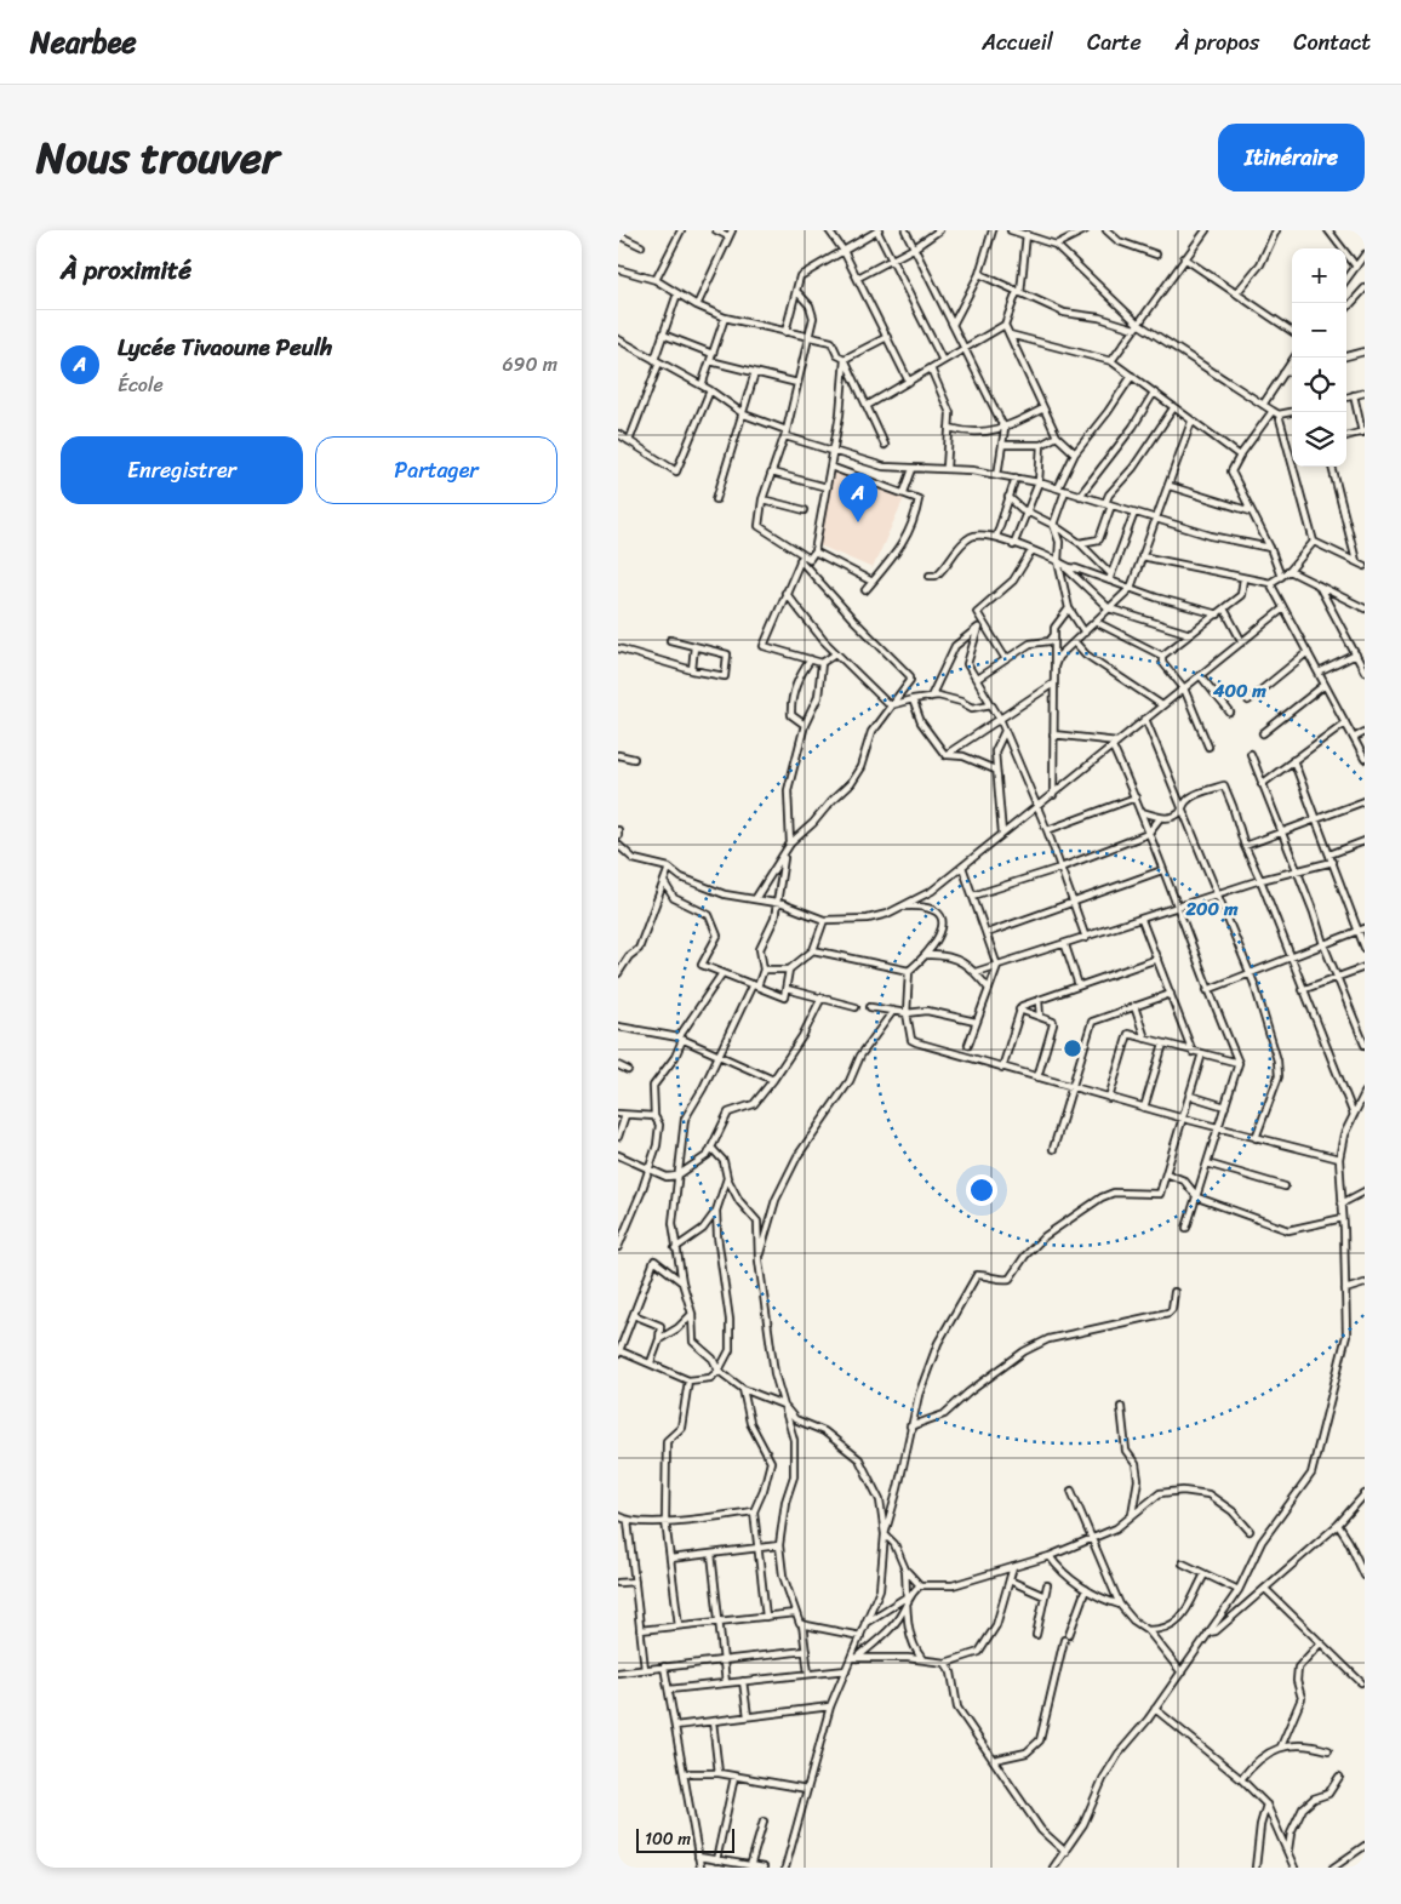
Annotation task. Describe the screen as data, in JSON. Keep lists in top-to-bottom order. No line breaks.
{"scale_bar":"100 m","page":{"header":"Nearbee","nav":["Accueil","Carte","À propos","Contact"],"title":"Nous trouver","buttons":["Itinéraire",["Enregistrer","Partager"]],"heading":"À proximité","map_buttons":["+","−"],"list":[{"mark":"A","name":"Lycée Tivaoune Peulh","note":"École","value":"690 m"}],"pins":"A","scale":"100 m"},"rings":["400 m","200 m"]}
